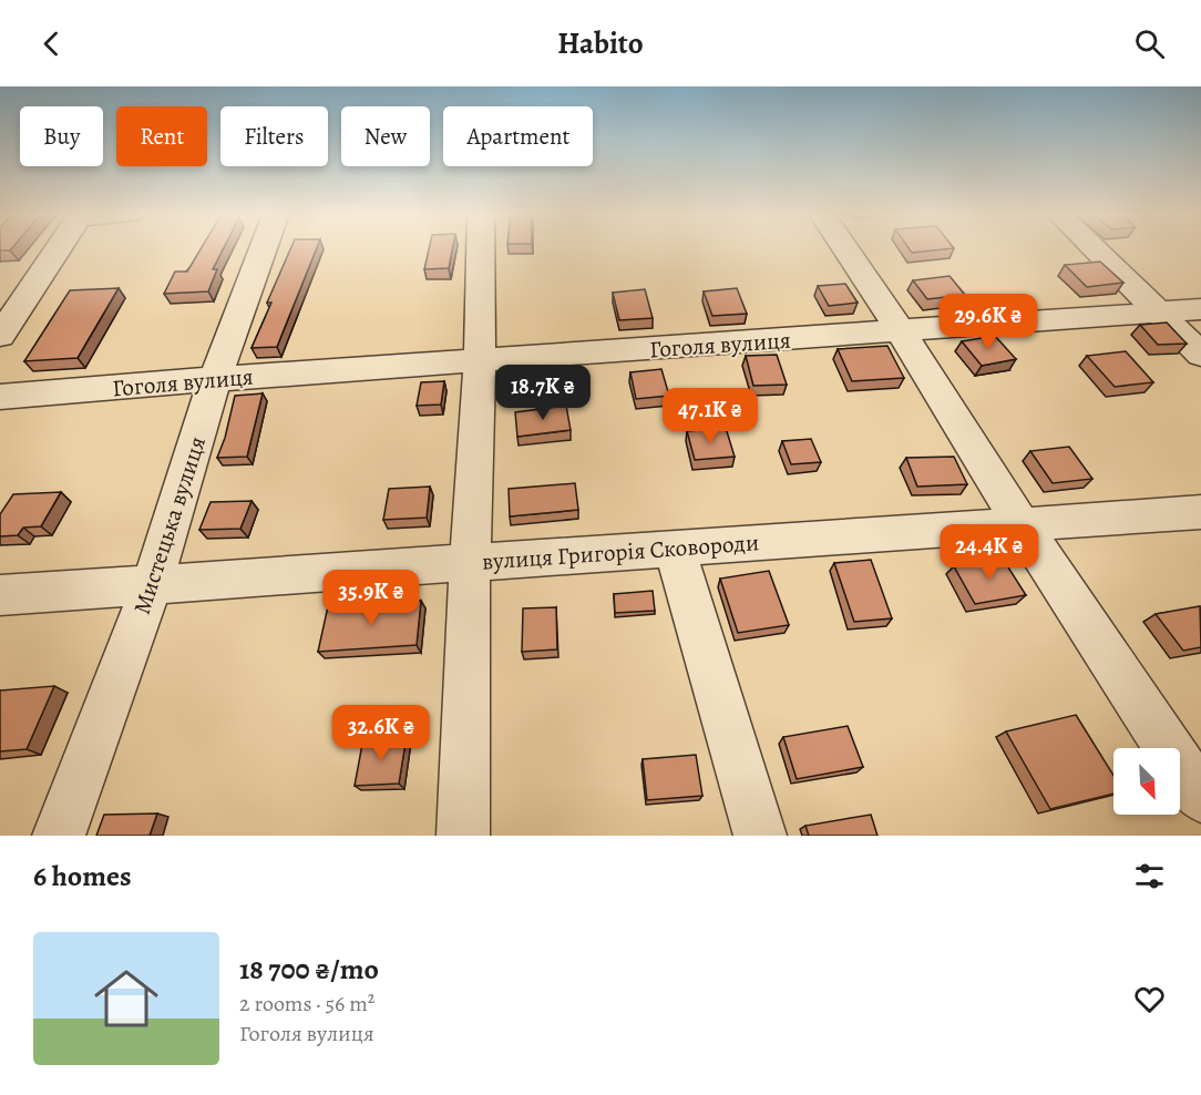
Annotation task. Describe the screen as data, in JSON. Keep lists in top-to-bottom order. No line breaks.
{"streets":{"street":["Гоголя вулиця","Мистецька вулиця","вулиця Григорія Сковороди"]},"crossings":[["Гоголя вулиця","Мистецька вулиця"],["Мистецька вулиця","вулиця Григорія Сковороди"]],"north":"bottom right","page":{"header":"Habito","chip":["Buy","Rent","Filters","New","Apartment"],"price":["29.6K ₴","18.7K ₴","47.1K ₴","24.4K ₴","35.9K ₴","32.6K ₴"],"heading":"6 homes","list":[{"name":"18 700 ₴/mo","note":"2 rooms · 56 m² · Гоголя вулиця"}]}}
